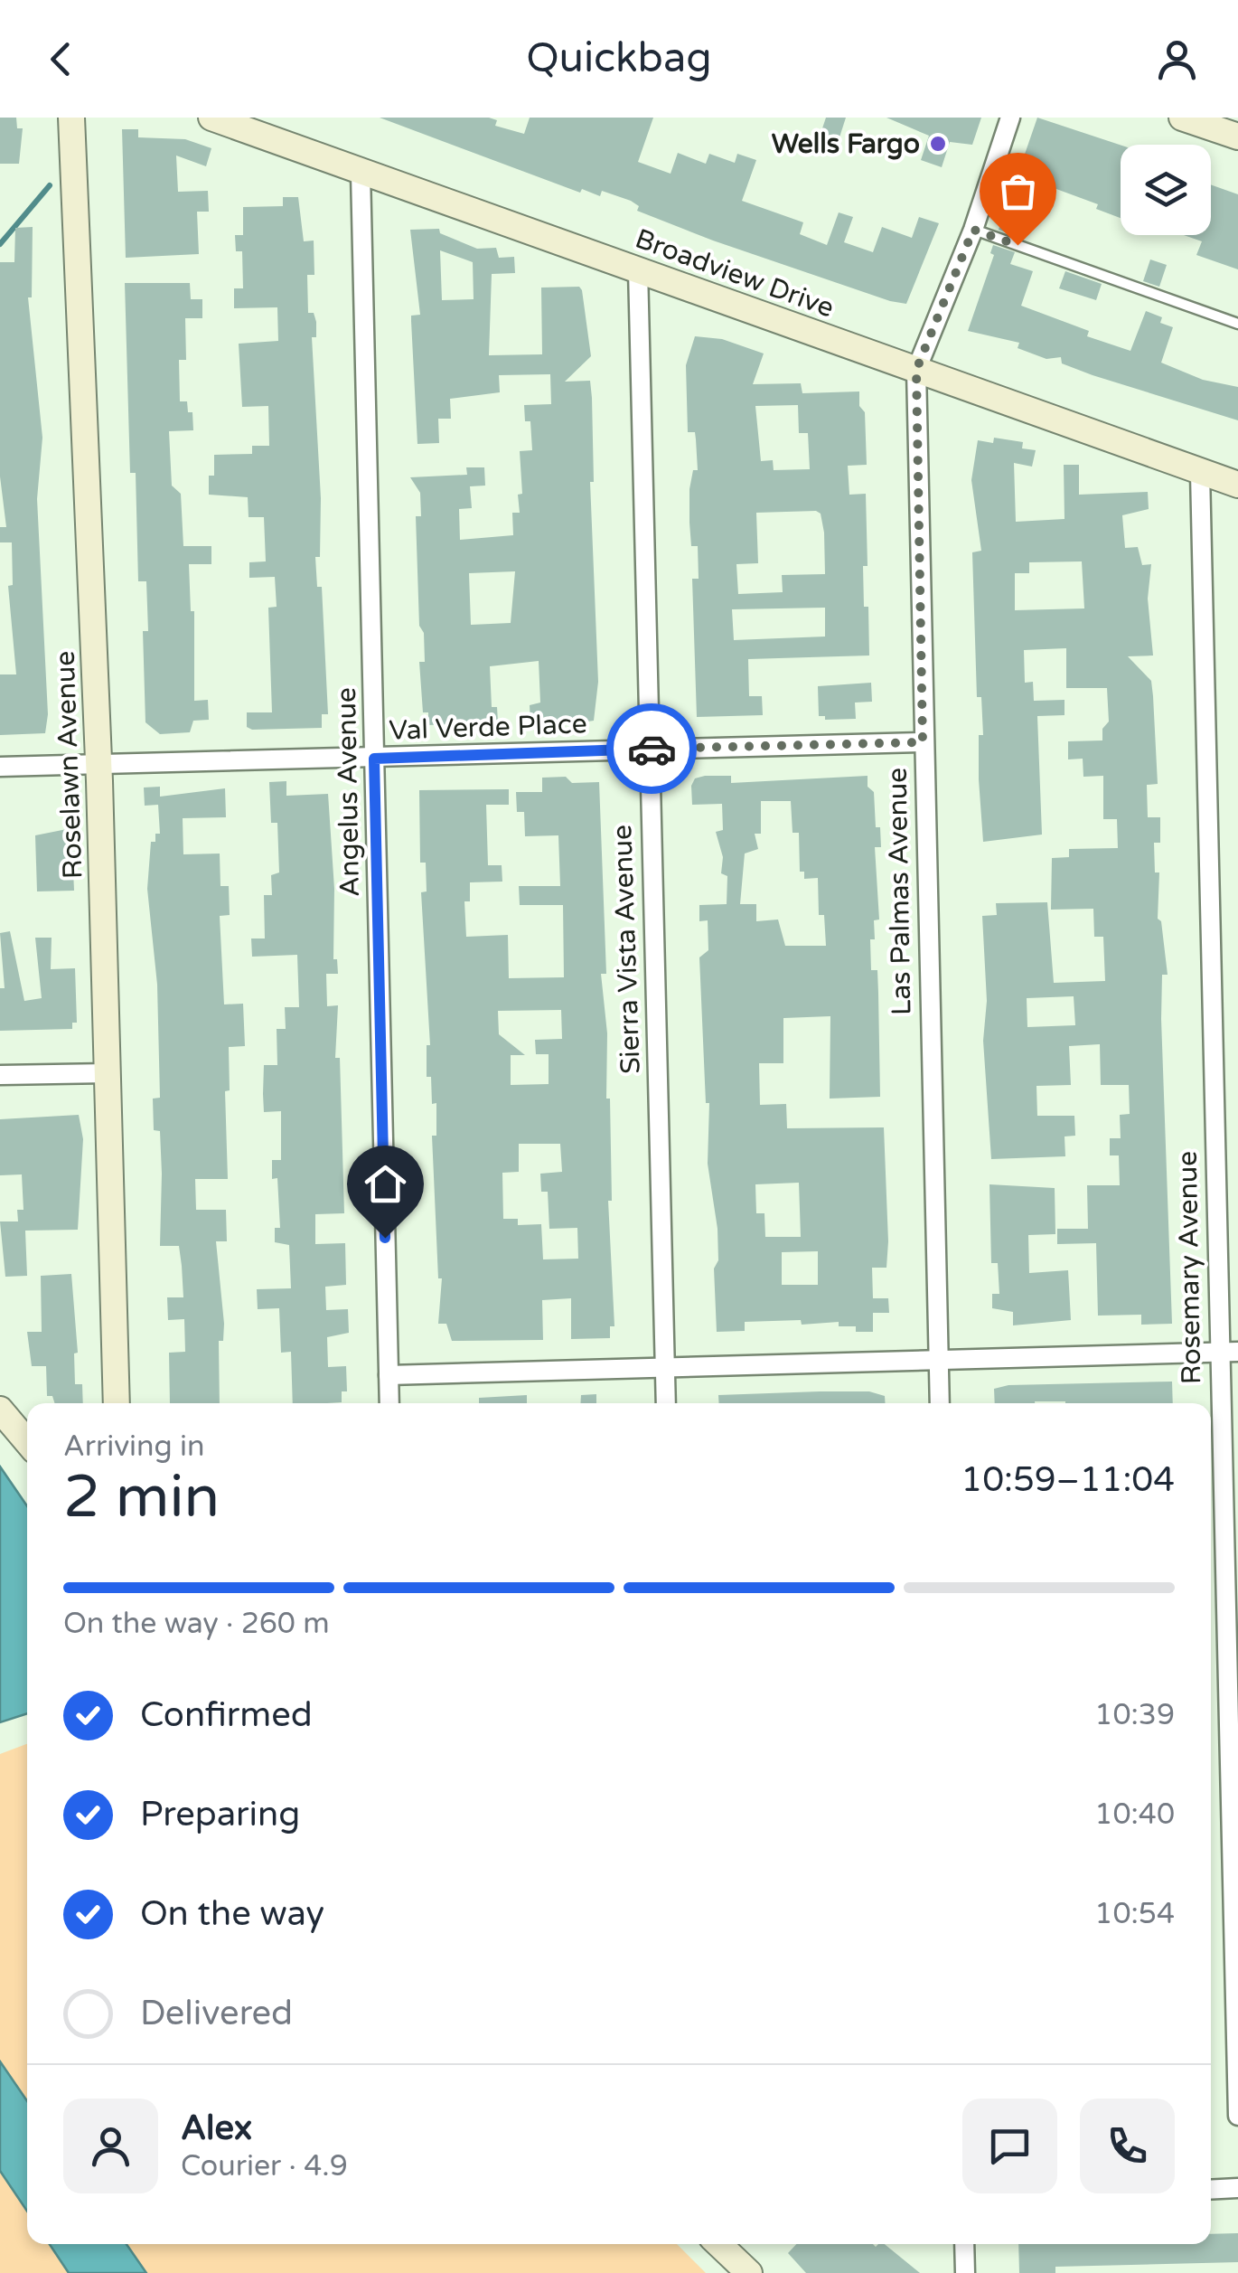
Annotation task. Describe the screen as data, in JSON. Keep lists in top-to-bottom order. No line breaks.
{"streets":{"street":["Broadview Drive","Val Verde Place","Roselawn Avenue","Angelus Avenue","Las Palmas Avenue","Sierra Vista Avenue","Rosemary Avenue"]},"crossings":[["Broadview Drive","Angelus Avenue"],["Broadview Drive","Las Palmas Avenue"],["Broadview Drive","Sierra Vista Avenue"],["Broadview Drive","Rosemary Avenue"],["Val Verde Place","Roselawn Avenue"],["Val Verde Place","Angelus Avenue"],["Val Verde Place","Las Palmas Avenue"],["Val Verde Place","Sierra Vista Avenue"]],"places":["Wells Fargo"],"page":{"header":"Quickbag","heading":["2 min","Arriving in","10:59–11:04"],"panel":["Alex","Courier · 4.9"],"bar":"On the way · 260 m","list":[["Confirmed","10:39"],["Preparing","10:40"],["On the way","10:54"],"Delivered"]}}
